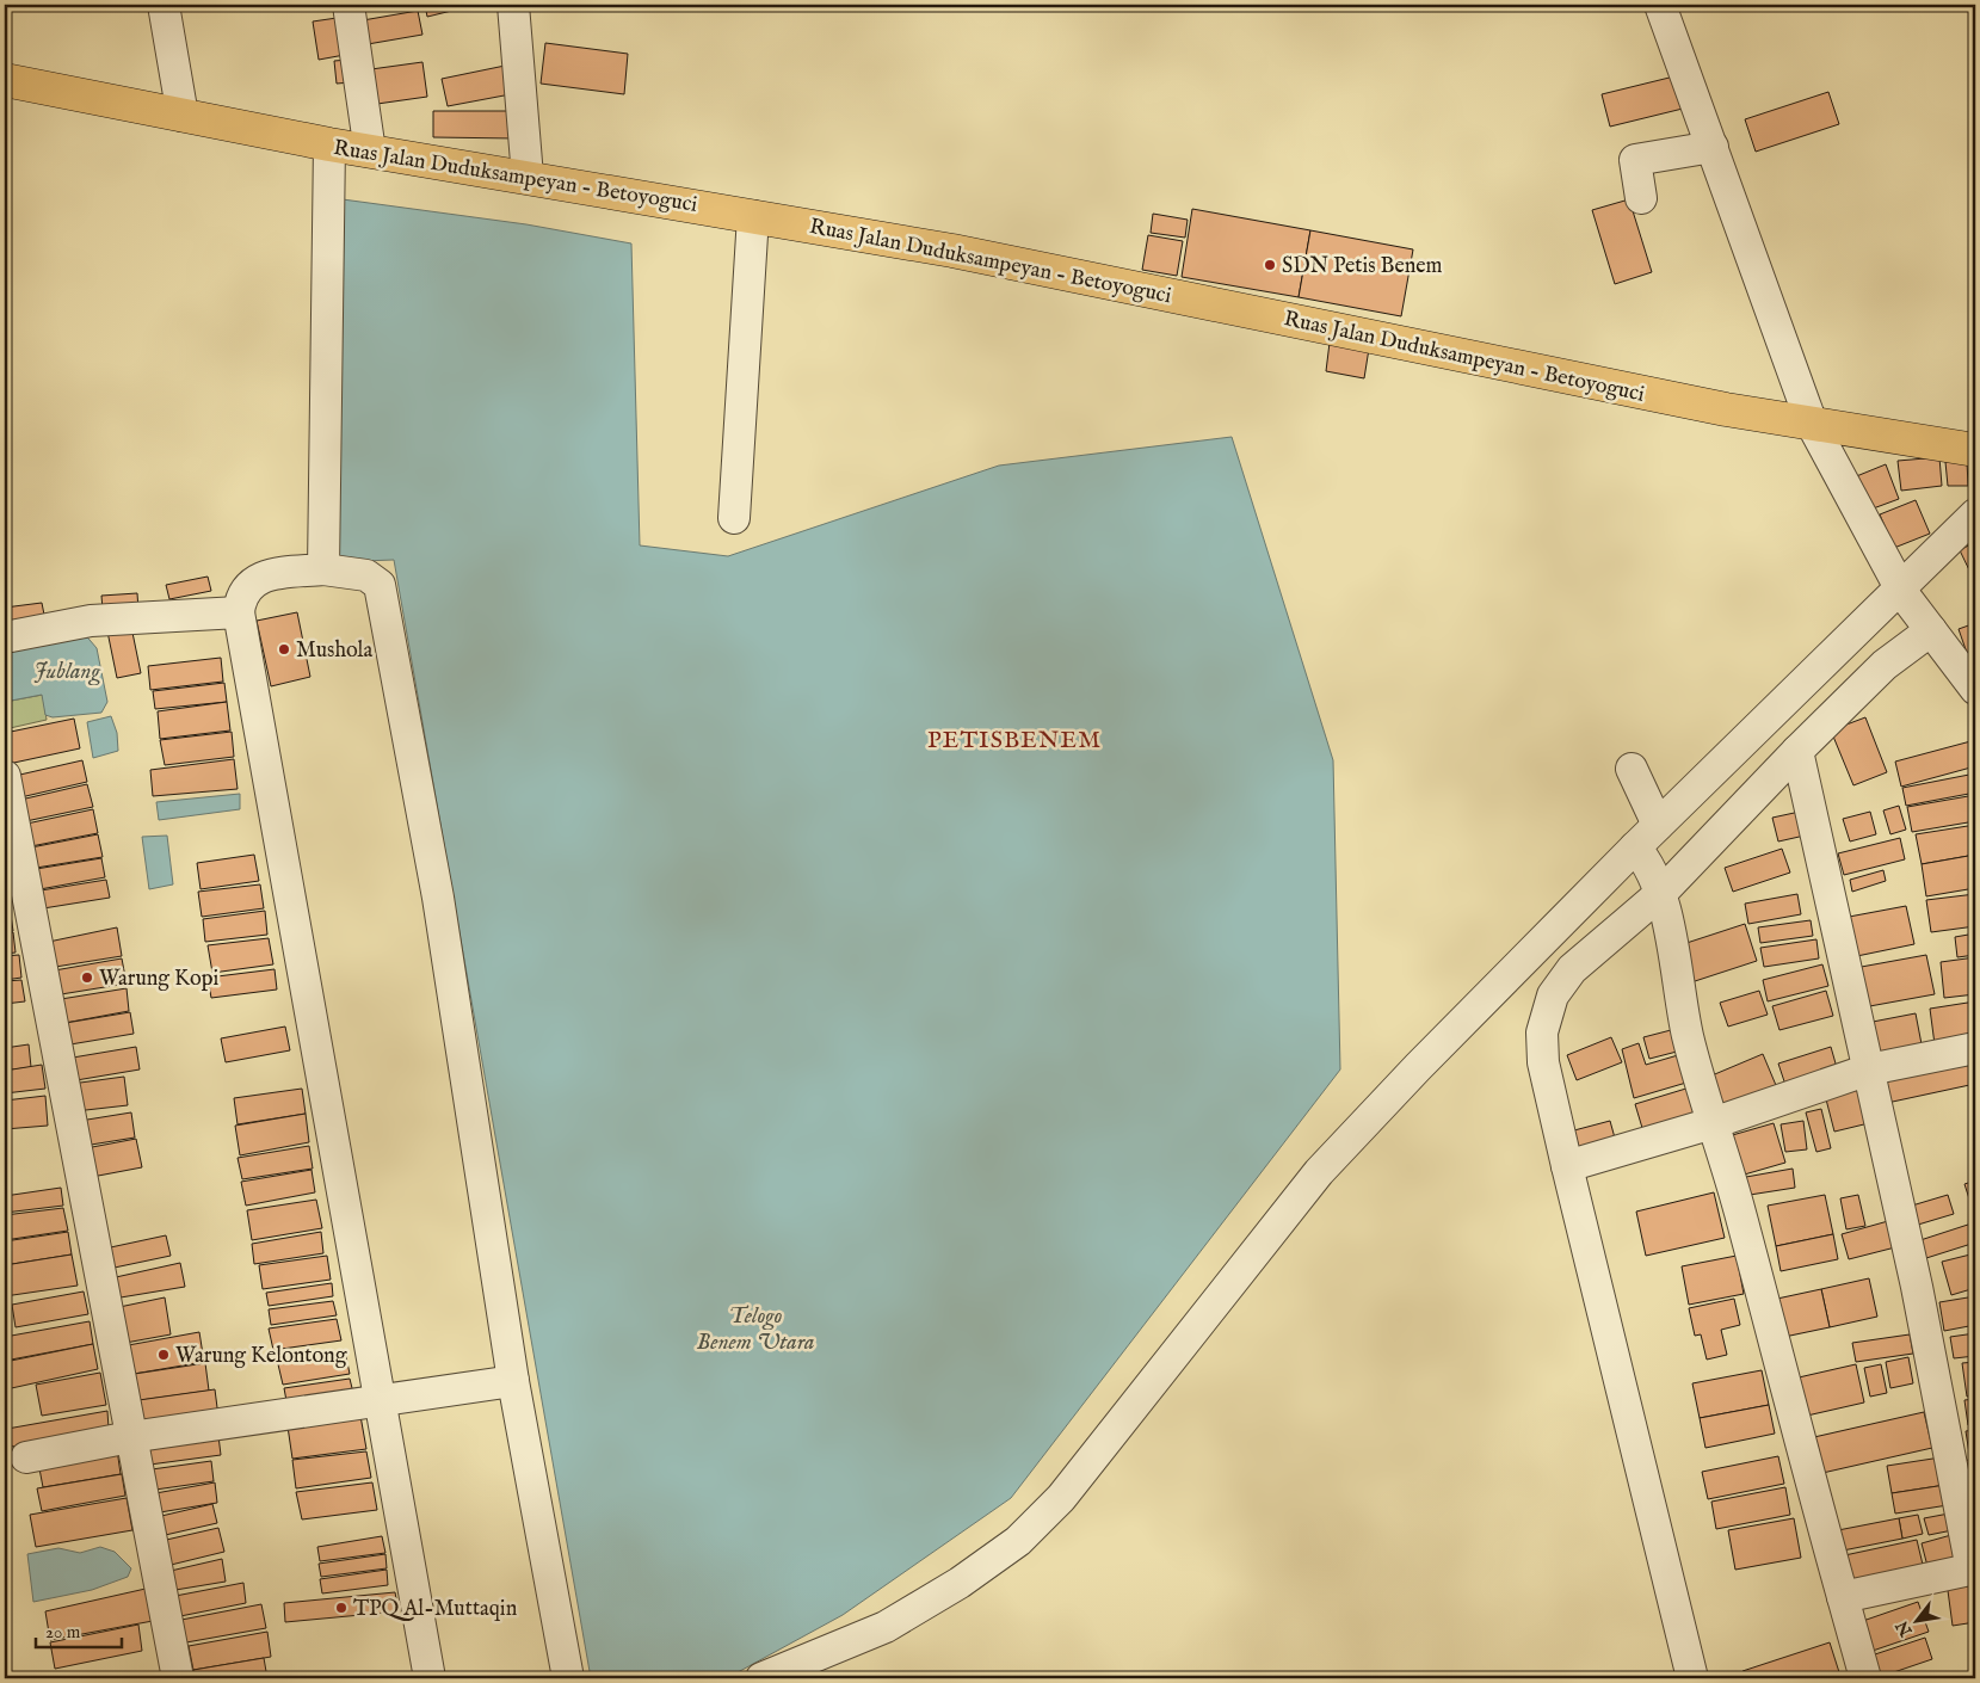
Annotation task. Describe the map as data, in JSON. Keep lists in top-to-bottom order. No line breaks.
{"streets":{"main road":["Ruas Jalan Duduksampeyan - Betoyoguci"]},"districts":["PETISBENEM"],"water":["Jublang","Telogo Benem Utara"],"places":["SDN Petis Benem","Mushola","Warung Kopi","Warung Kelontong","TPQ Al-Muttaqin"],"scale_bar":"20 m","north":"bottom left"}
